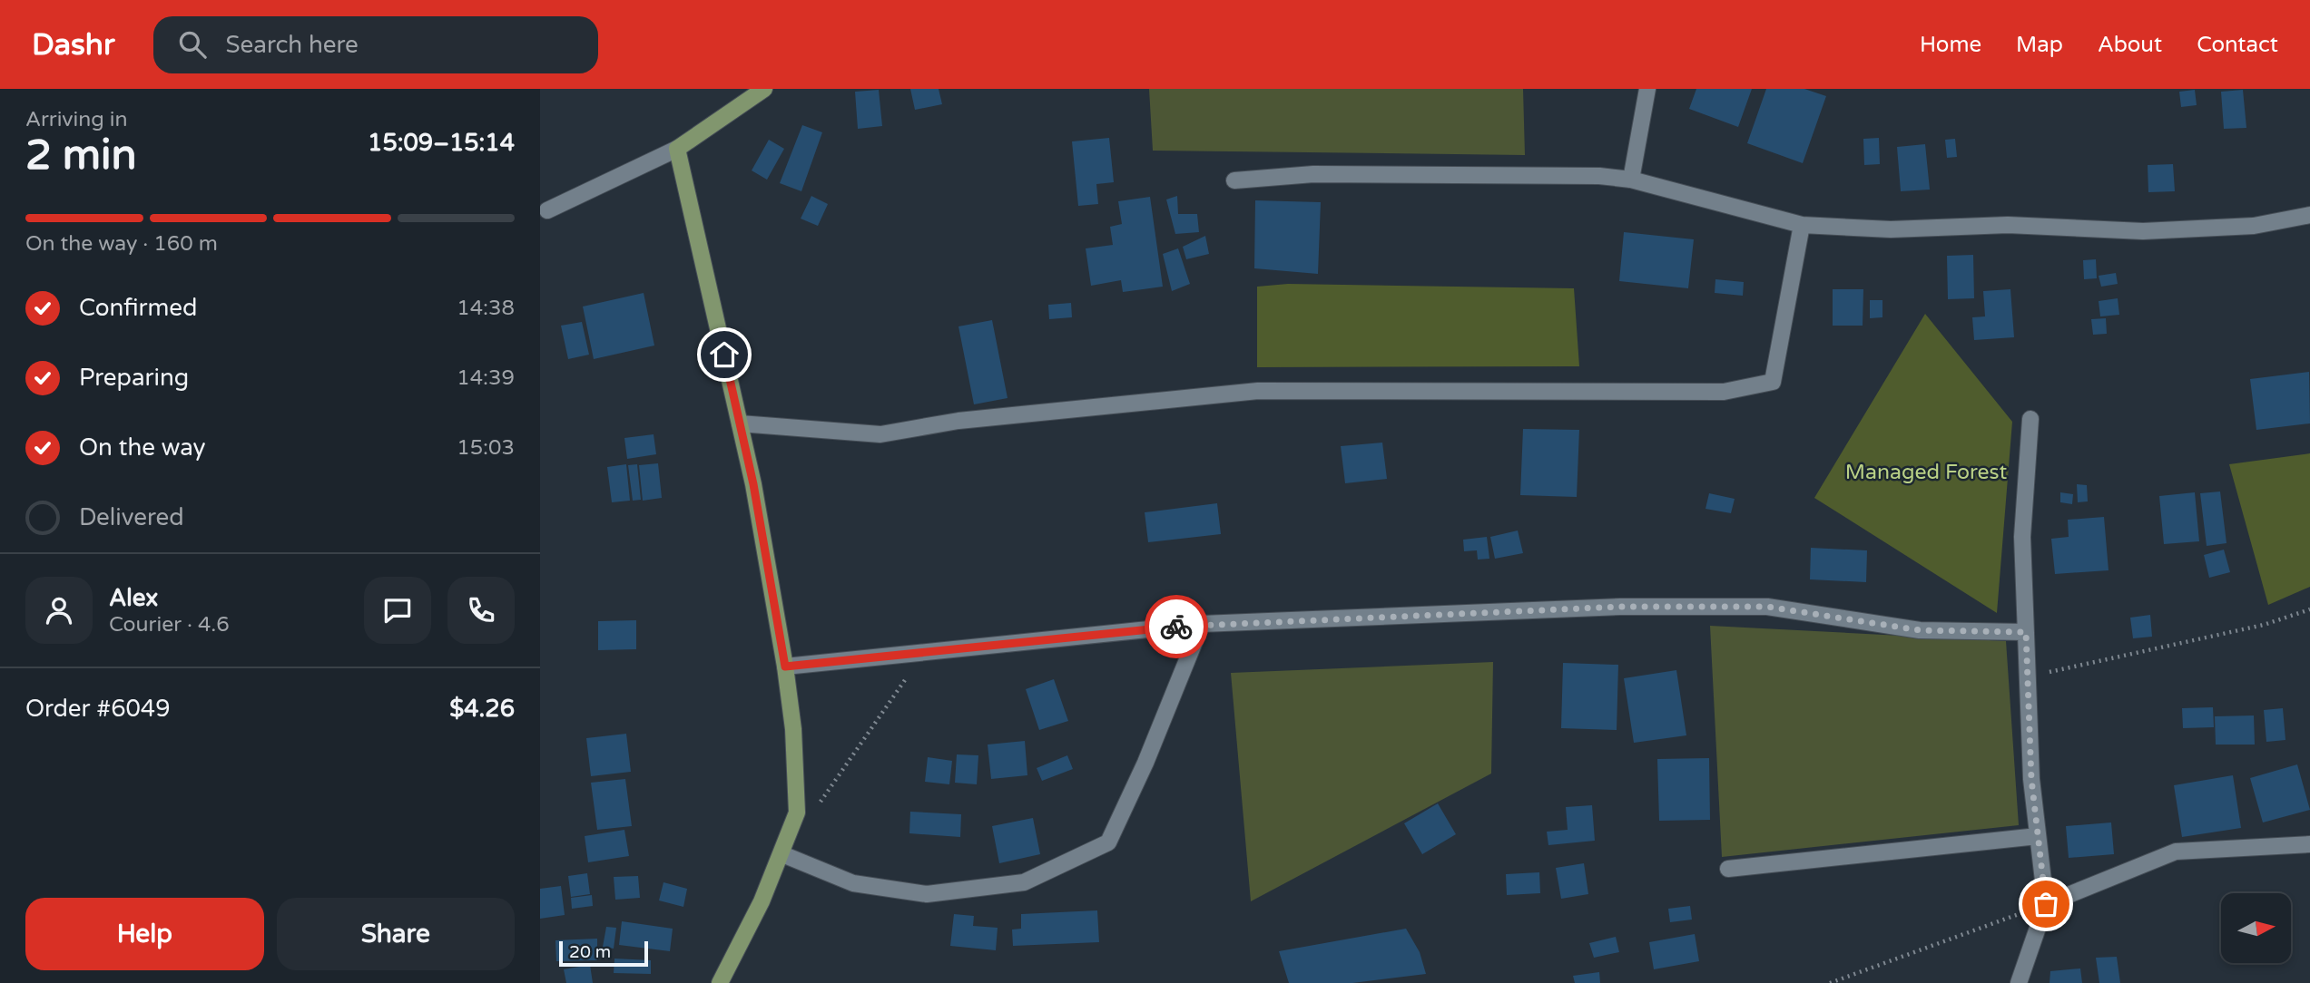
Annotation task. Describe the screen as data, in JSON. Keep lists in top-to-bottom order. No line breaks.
{"parks":["Managed Forest"],"scale_bar":"20 m","north":"right","page":{"header":"Dashr","search":"Search here","nav":["Home","Map","About","Contact"],"heading":["2 min","Arriving in","15:09–15:14"],"panel":["Alex","Courier · 4.6","Order #6049","$4.26"],"bar":"On the way · 160 m","list":[["Confirmed","14:38"],["Preparing","14:39"],["On the way","15:03"],"Delivered"],"buttons":["Help","Share"],"scale":"20 m"}}
